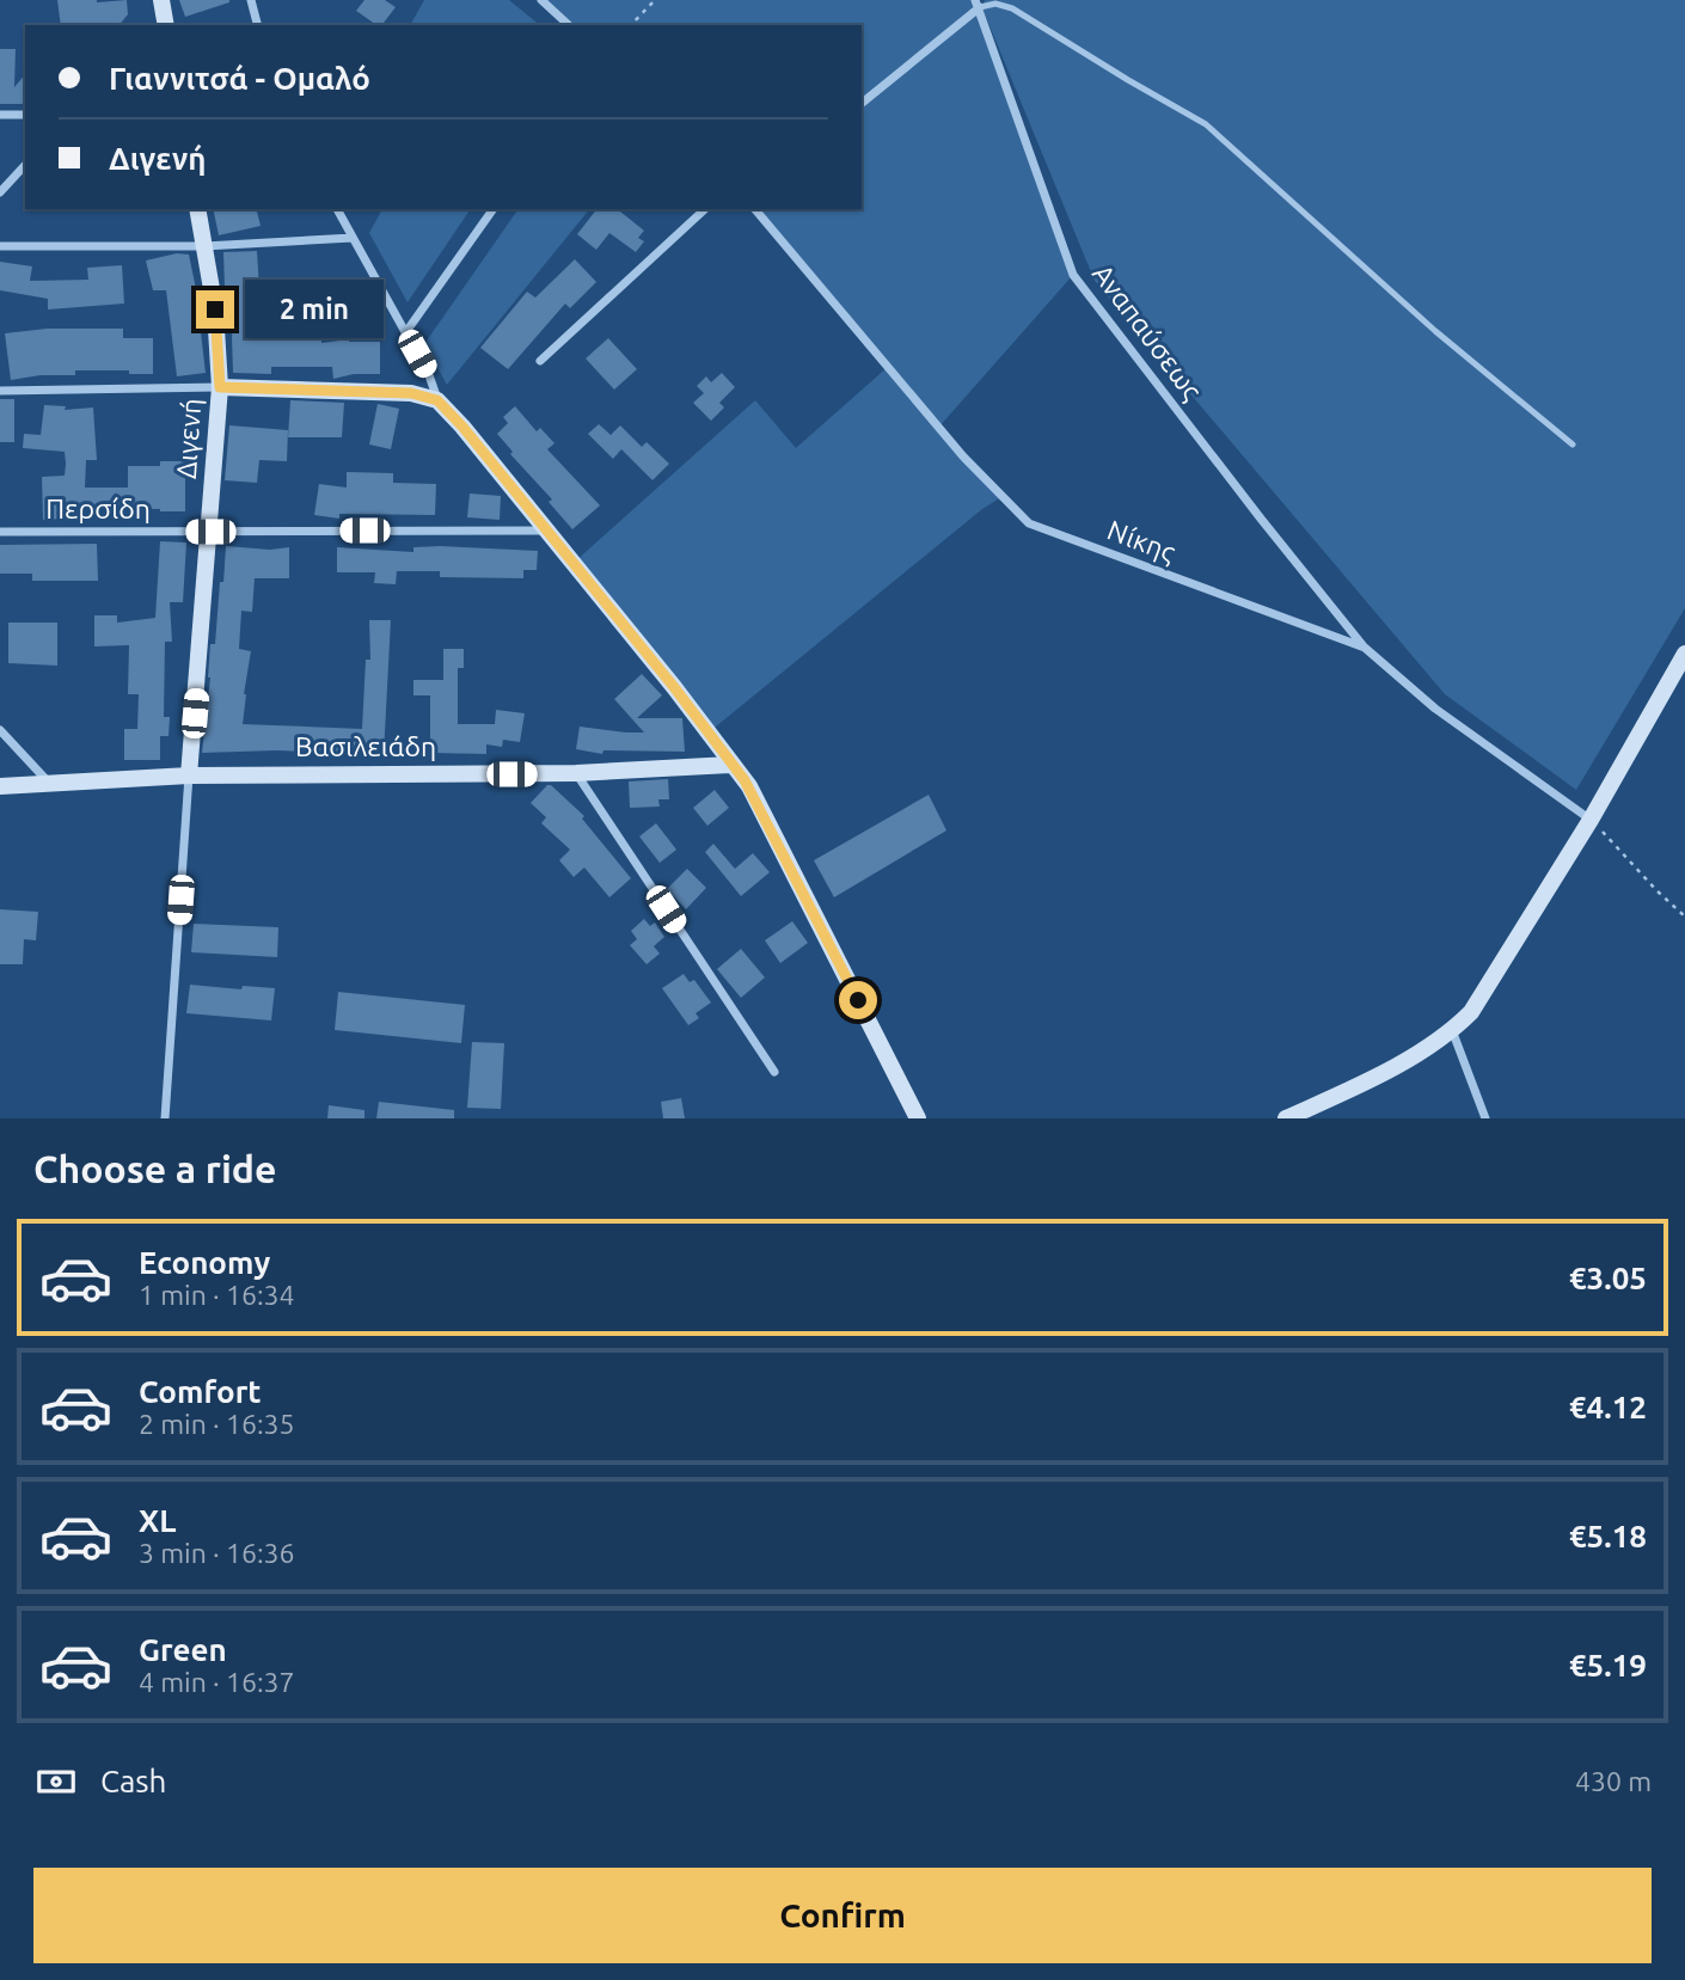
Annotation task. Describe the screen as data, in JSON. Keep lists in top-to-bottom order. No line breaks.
{"streets":{"street":["Αναπαύσεως","Διγενή","Περσίδη","Νίκης","Βασιλειάδη"]},"crossings":[["Αναπαύσεως","Νίκης"],["Διγενή","Περσίδη"],["Διγενή","Βασιλειάδη"]],"page":{"banner":["Γιαννιτσά - Ομαλό","Διγενή"],"bubble":"2 min","heading":"Choose a ride","list":[{"name":"Economy","note":"1 min · 16:34","value":"€3.05"},{"name":"Comfort","note":"2 min · 16:35","value":"€4.12"},{"name":"XL","note":"3 min · 16:36","value":"€5.18"},{"name":"Green","note":"4 min · 16:37","value":"€5.19"}],"pay":["Cash","430 m"],"buttons":"Confirm"}}
